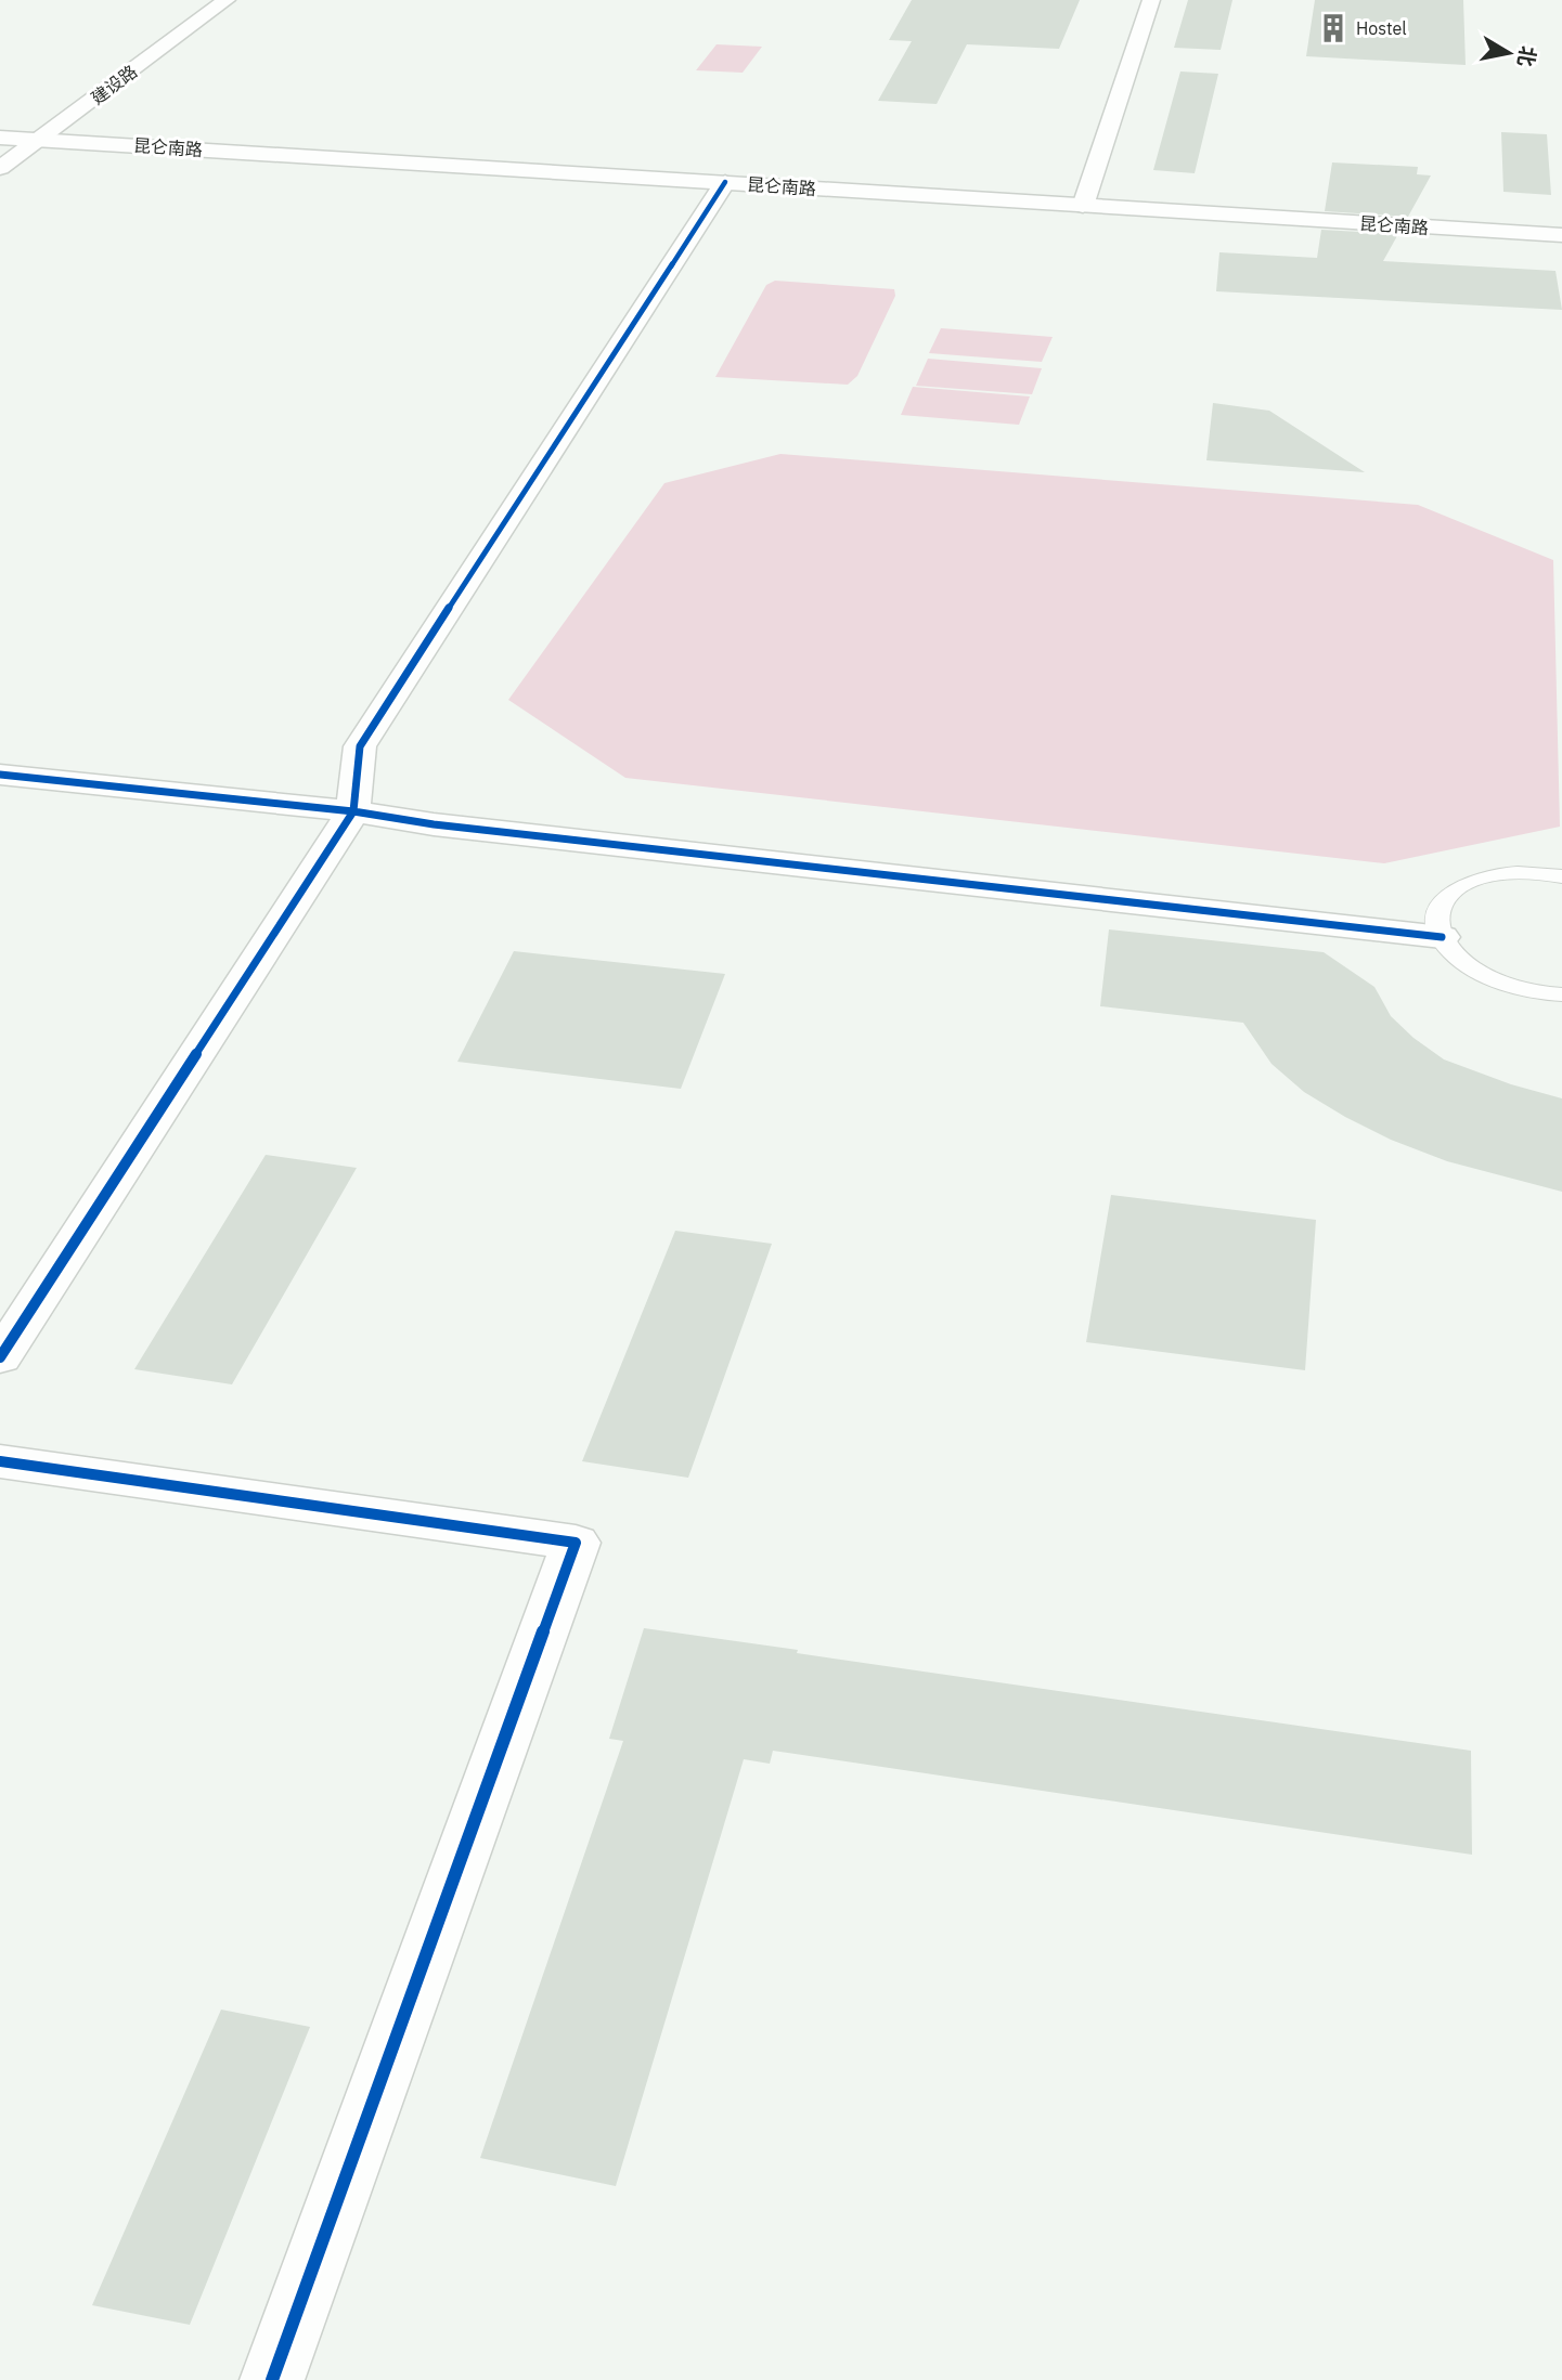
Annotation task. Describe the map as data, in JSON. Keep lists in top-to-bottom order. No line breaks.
{"streets":{"street":["建设路","昆仑南路"]},"crossings":[["建设路","昆仑南路"]],"places":{"building":["Hostel"]},"north":"right"}
